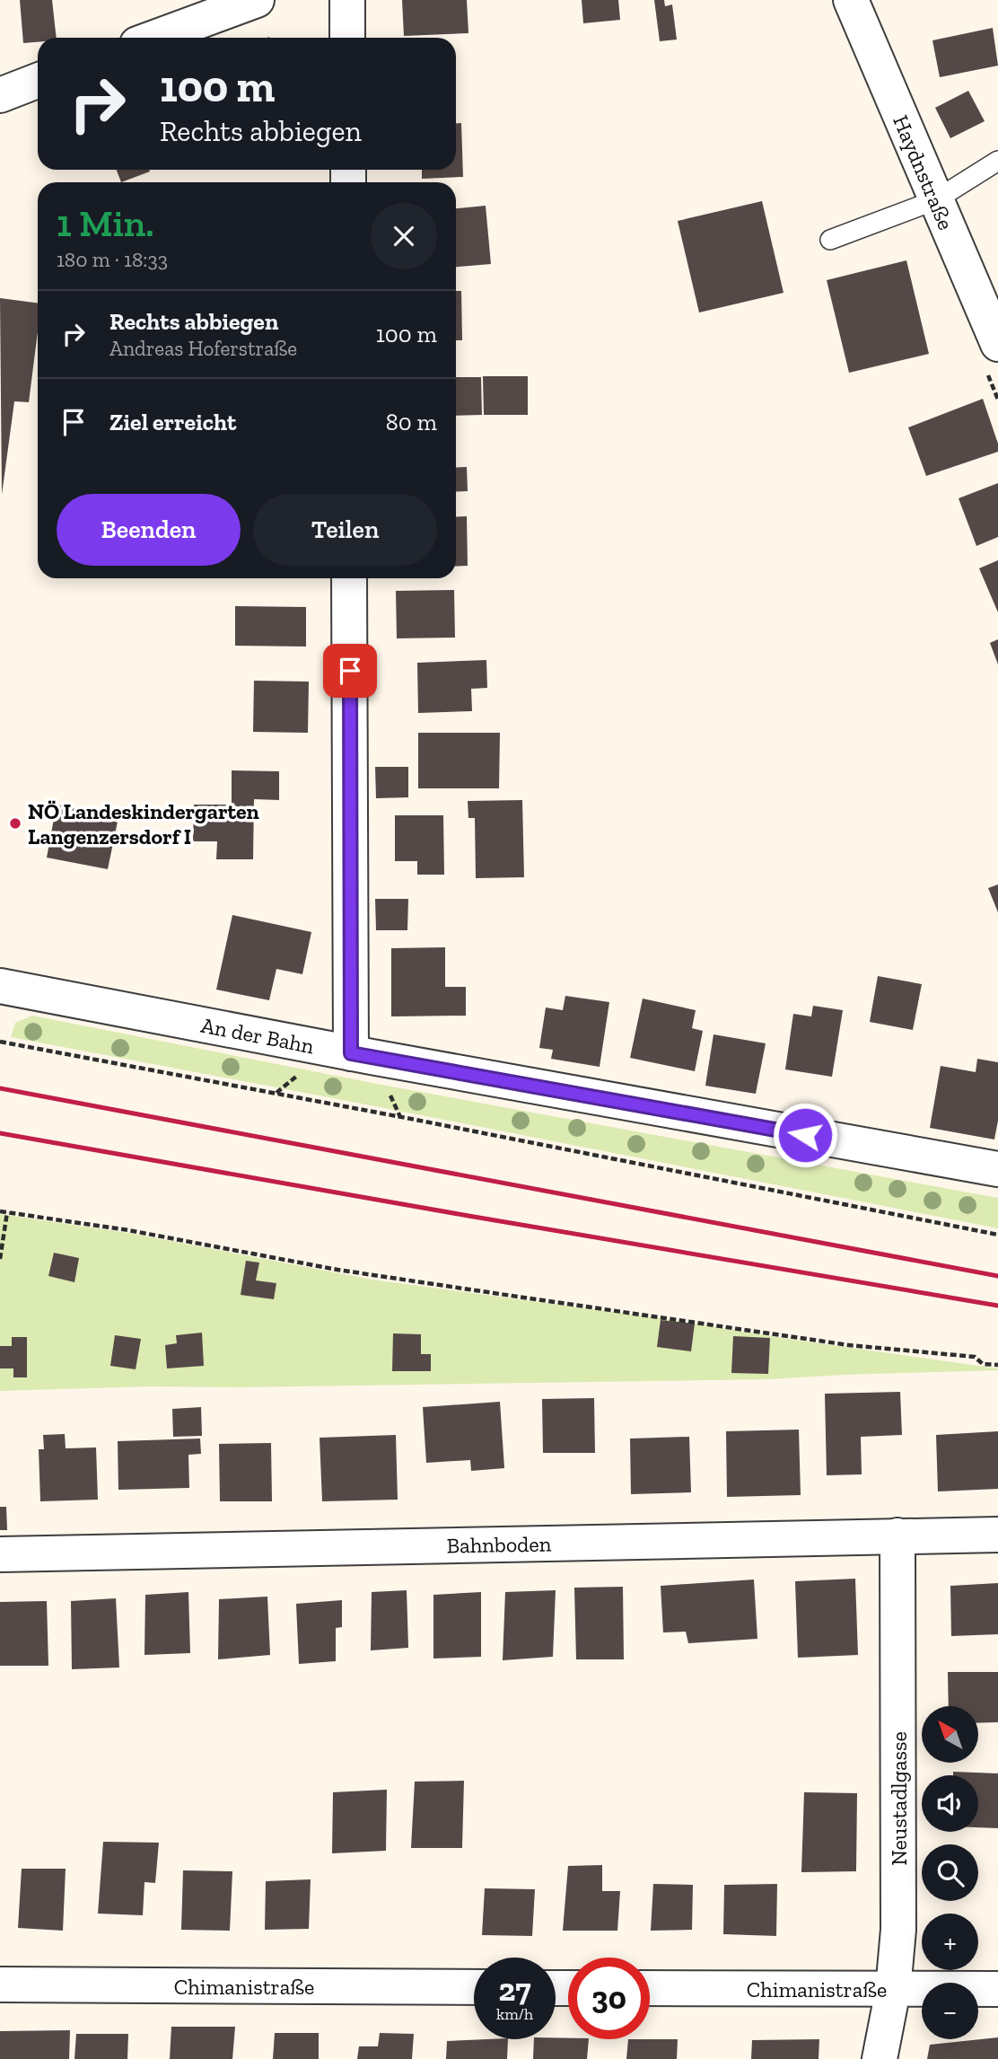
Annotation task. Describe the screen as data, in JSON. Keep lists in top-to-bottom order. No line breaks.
{"streets":{"street":["Haydnstraße","An der Bahn","Bahnboden","Neustadlgasse","Chimanistraße"]},"crossings":[["Bahnboden","Neustadlgasse"],["Neustadlgasse","Chimanistraße"]],"places":["NÖ Landeskindergarten Langenzersdorf I"],"north":"top left","page":{"turn":["100 m","Rechts abbiegen"],"heading":["1 Min.","180 m · 18:33"],"list":[{"name":"Rechts abbiegen","note":"Andreas Hoferstraße","value":"100 m"},{"name":"Ziel erreicht","value":"80 m"}],"buttons":["Beenden","Teilen"],"map_buttons":["+","−"],"speed":"27 km/h","limit":"30"}}
